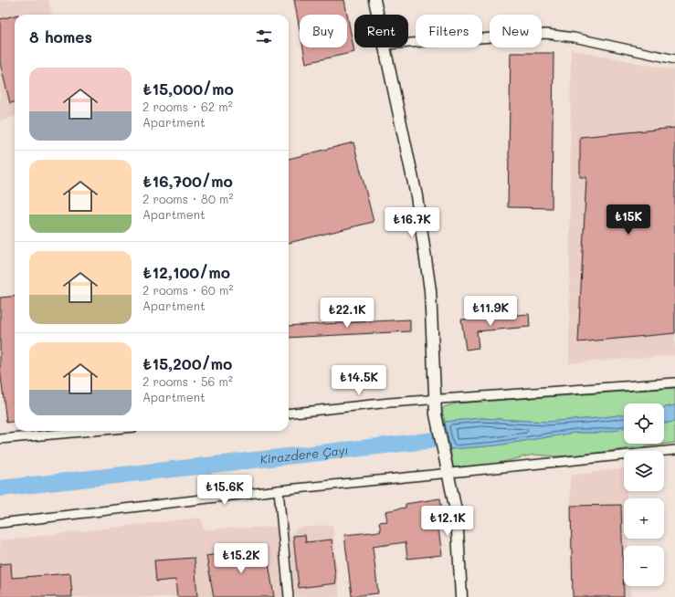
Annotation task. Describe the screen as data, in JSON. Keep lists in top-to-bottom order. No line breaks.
{"water":["Kirazdere Çayı"],"page":{"chip":["Buy","Rent","Filters","New"],"heading":"8 homes","list":[{"name":"₺15,000/mo","note":"2 rooms · 62 m² · Apartment"},{"name":"₺16,700/mo","note":"2 rooms · 80 m² · Apartment"},{"name":"₺12,100/mo","note":"2 rooms · 60 m² · Apartment"},{"name":"₺15,200/mo","note":"2 rooms · 56 m² · Apartment"}],"price":["₺15K","₺16.7K","₺11.9K","₺22.1K","₺14.5K","₺15.6K","₺12.1K","₺15.2K"],"map_buttons":["+","−"]}}
